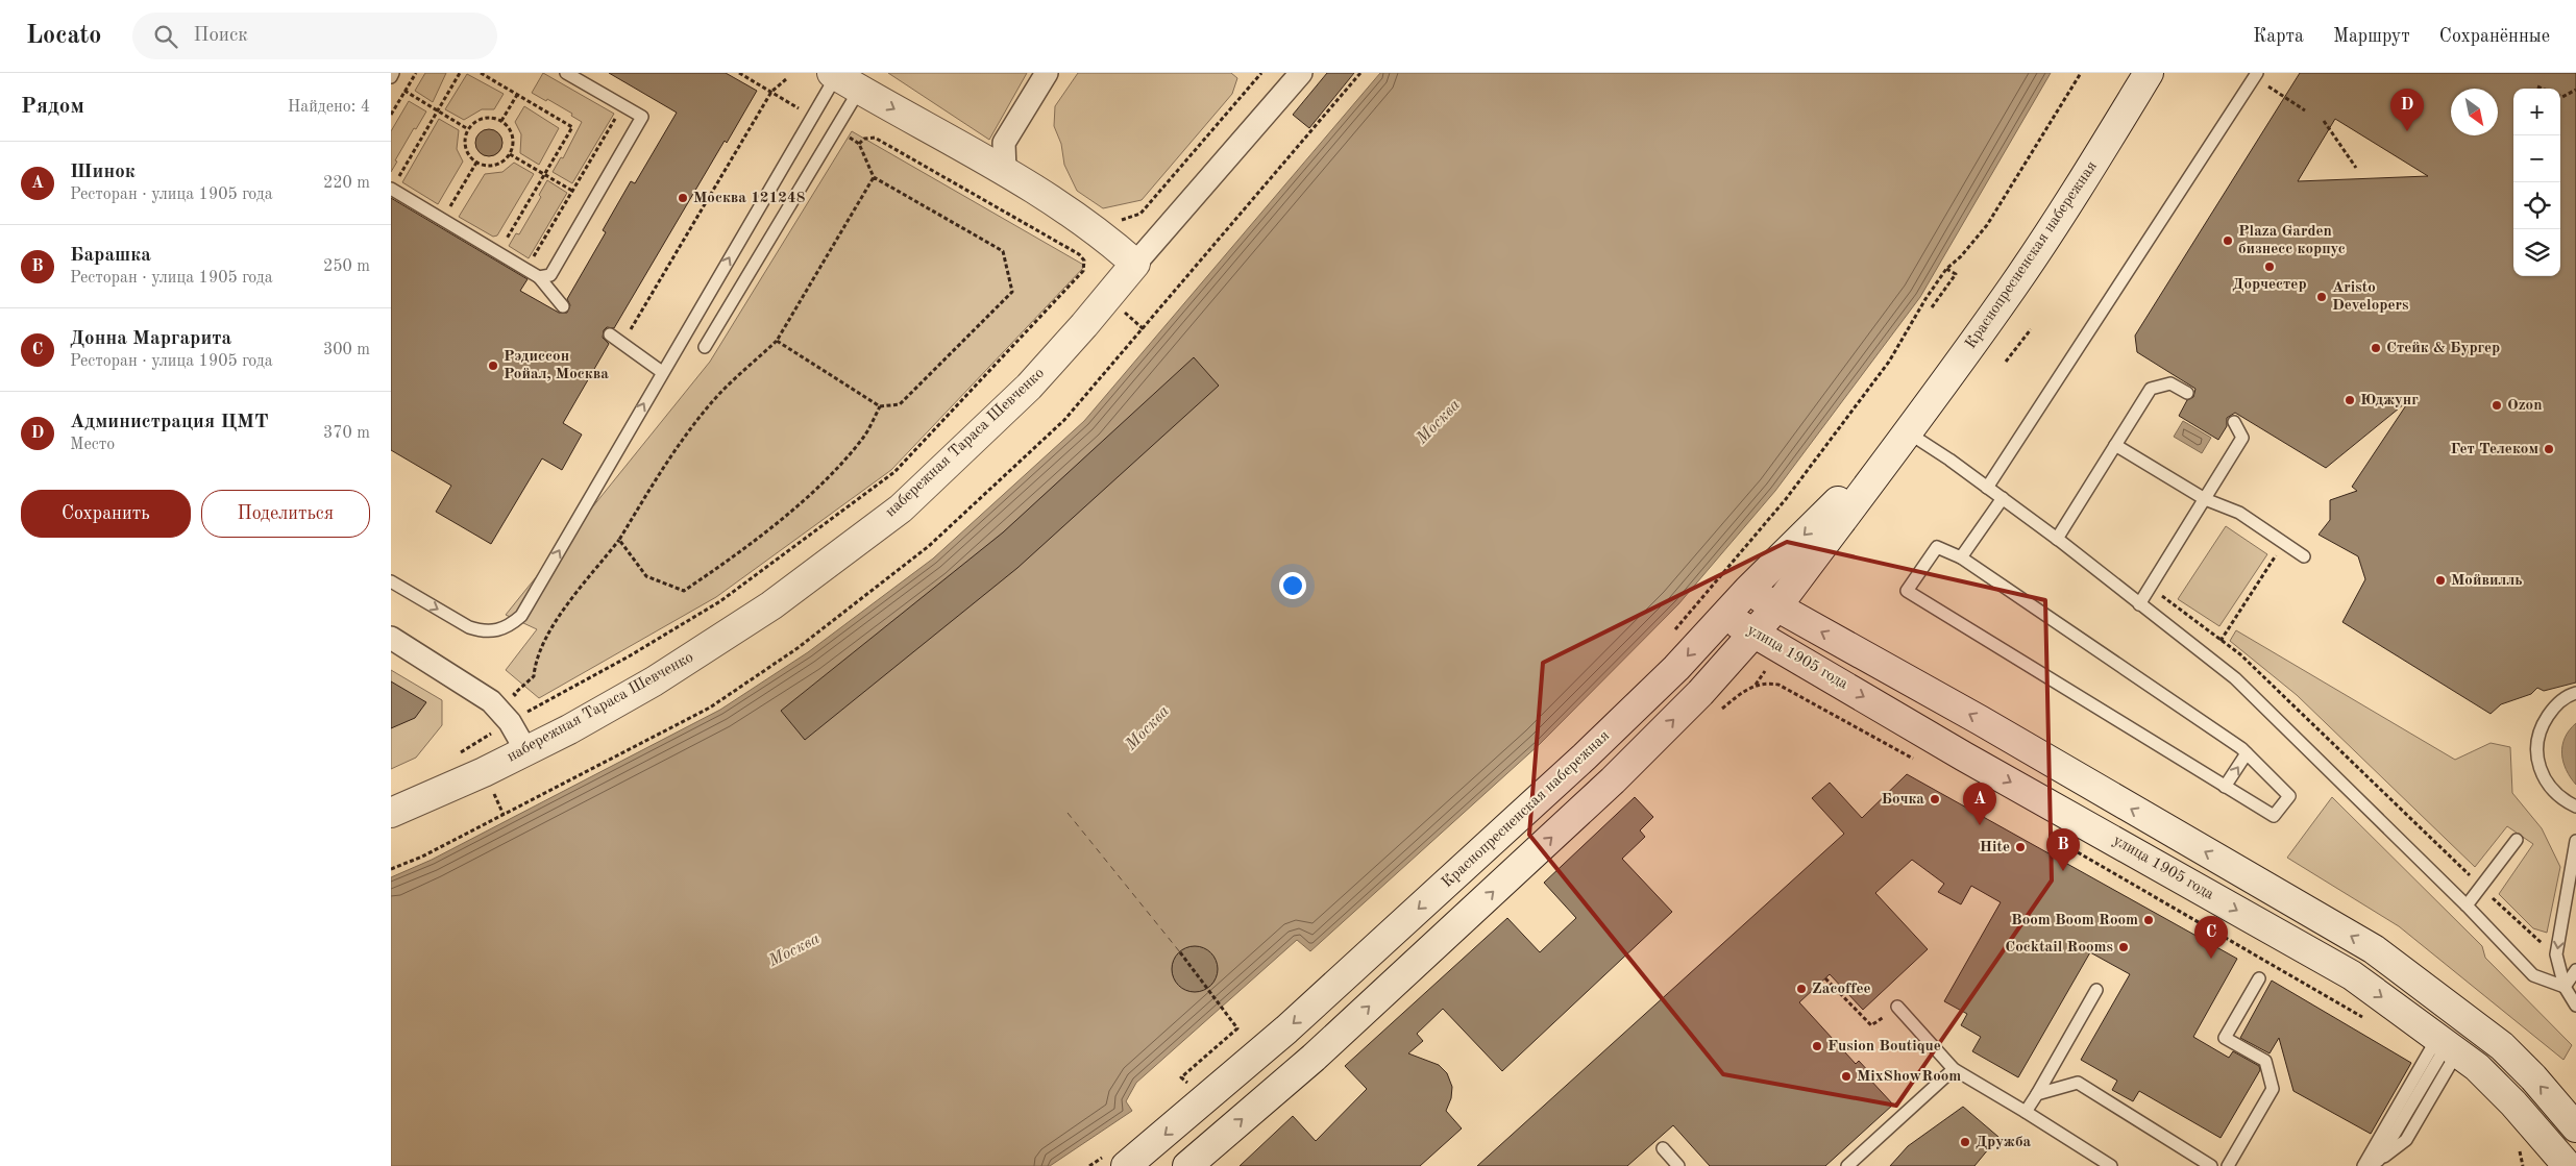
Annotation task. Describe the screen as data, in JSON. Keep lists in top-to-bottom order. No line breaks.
{"streets":{"main road":["Краснопресненская набережная","набережная Тараса Шевченко","улица 1905 года"]},"crossings":[["Краснопресненская набережная","улица 1905 года"]],"water":["Москва"],"places":["Москва 121248","Plaza Garden бизнесс корпус","Дорчестер","Aristo Developers","Стейк & Бургер","Рэдиссон Ройал, Москва","Юджунг","Ozon","Гет Телеком","Мойвилль","Бочка","Hite","Boom Boom Room","Cocktail Rooms","Zacoffee","Fusion Boutique","MixShowRoom","Дружба"],"north":"bottom right","page":{"header":"Locato","search":"Поиск","nav":["Карта","Маршрут","Сохранённые"],"heading":["Рядом","Найдено: 4"],"map_buttons":["+","−"],"pins":["D","A","B","C"],"list":[{"mark":"A","name":"Шинок","note":"Ресторан · улица 1905 года","value":"220 m"},{"mark":"B","name":"Барашка","note":"Ресторан · улица 1905 года","value":"250 m"},{"mark":"C","name":"Донна Маргарита","note":"Ресторан · улица 1905 года","value":"300 m"},{"mark":"D","name":"Администрация ЦМТ","note":"Место","value":"370 m"}],"buttons":["Сохранить","Поделиться"]}}
